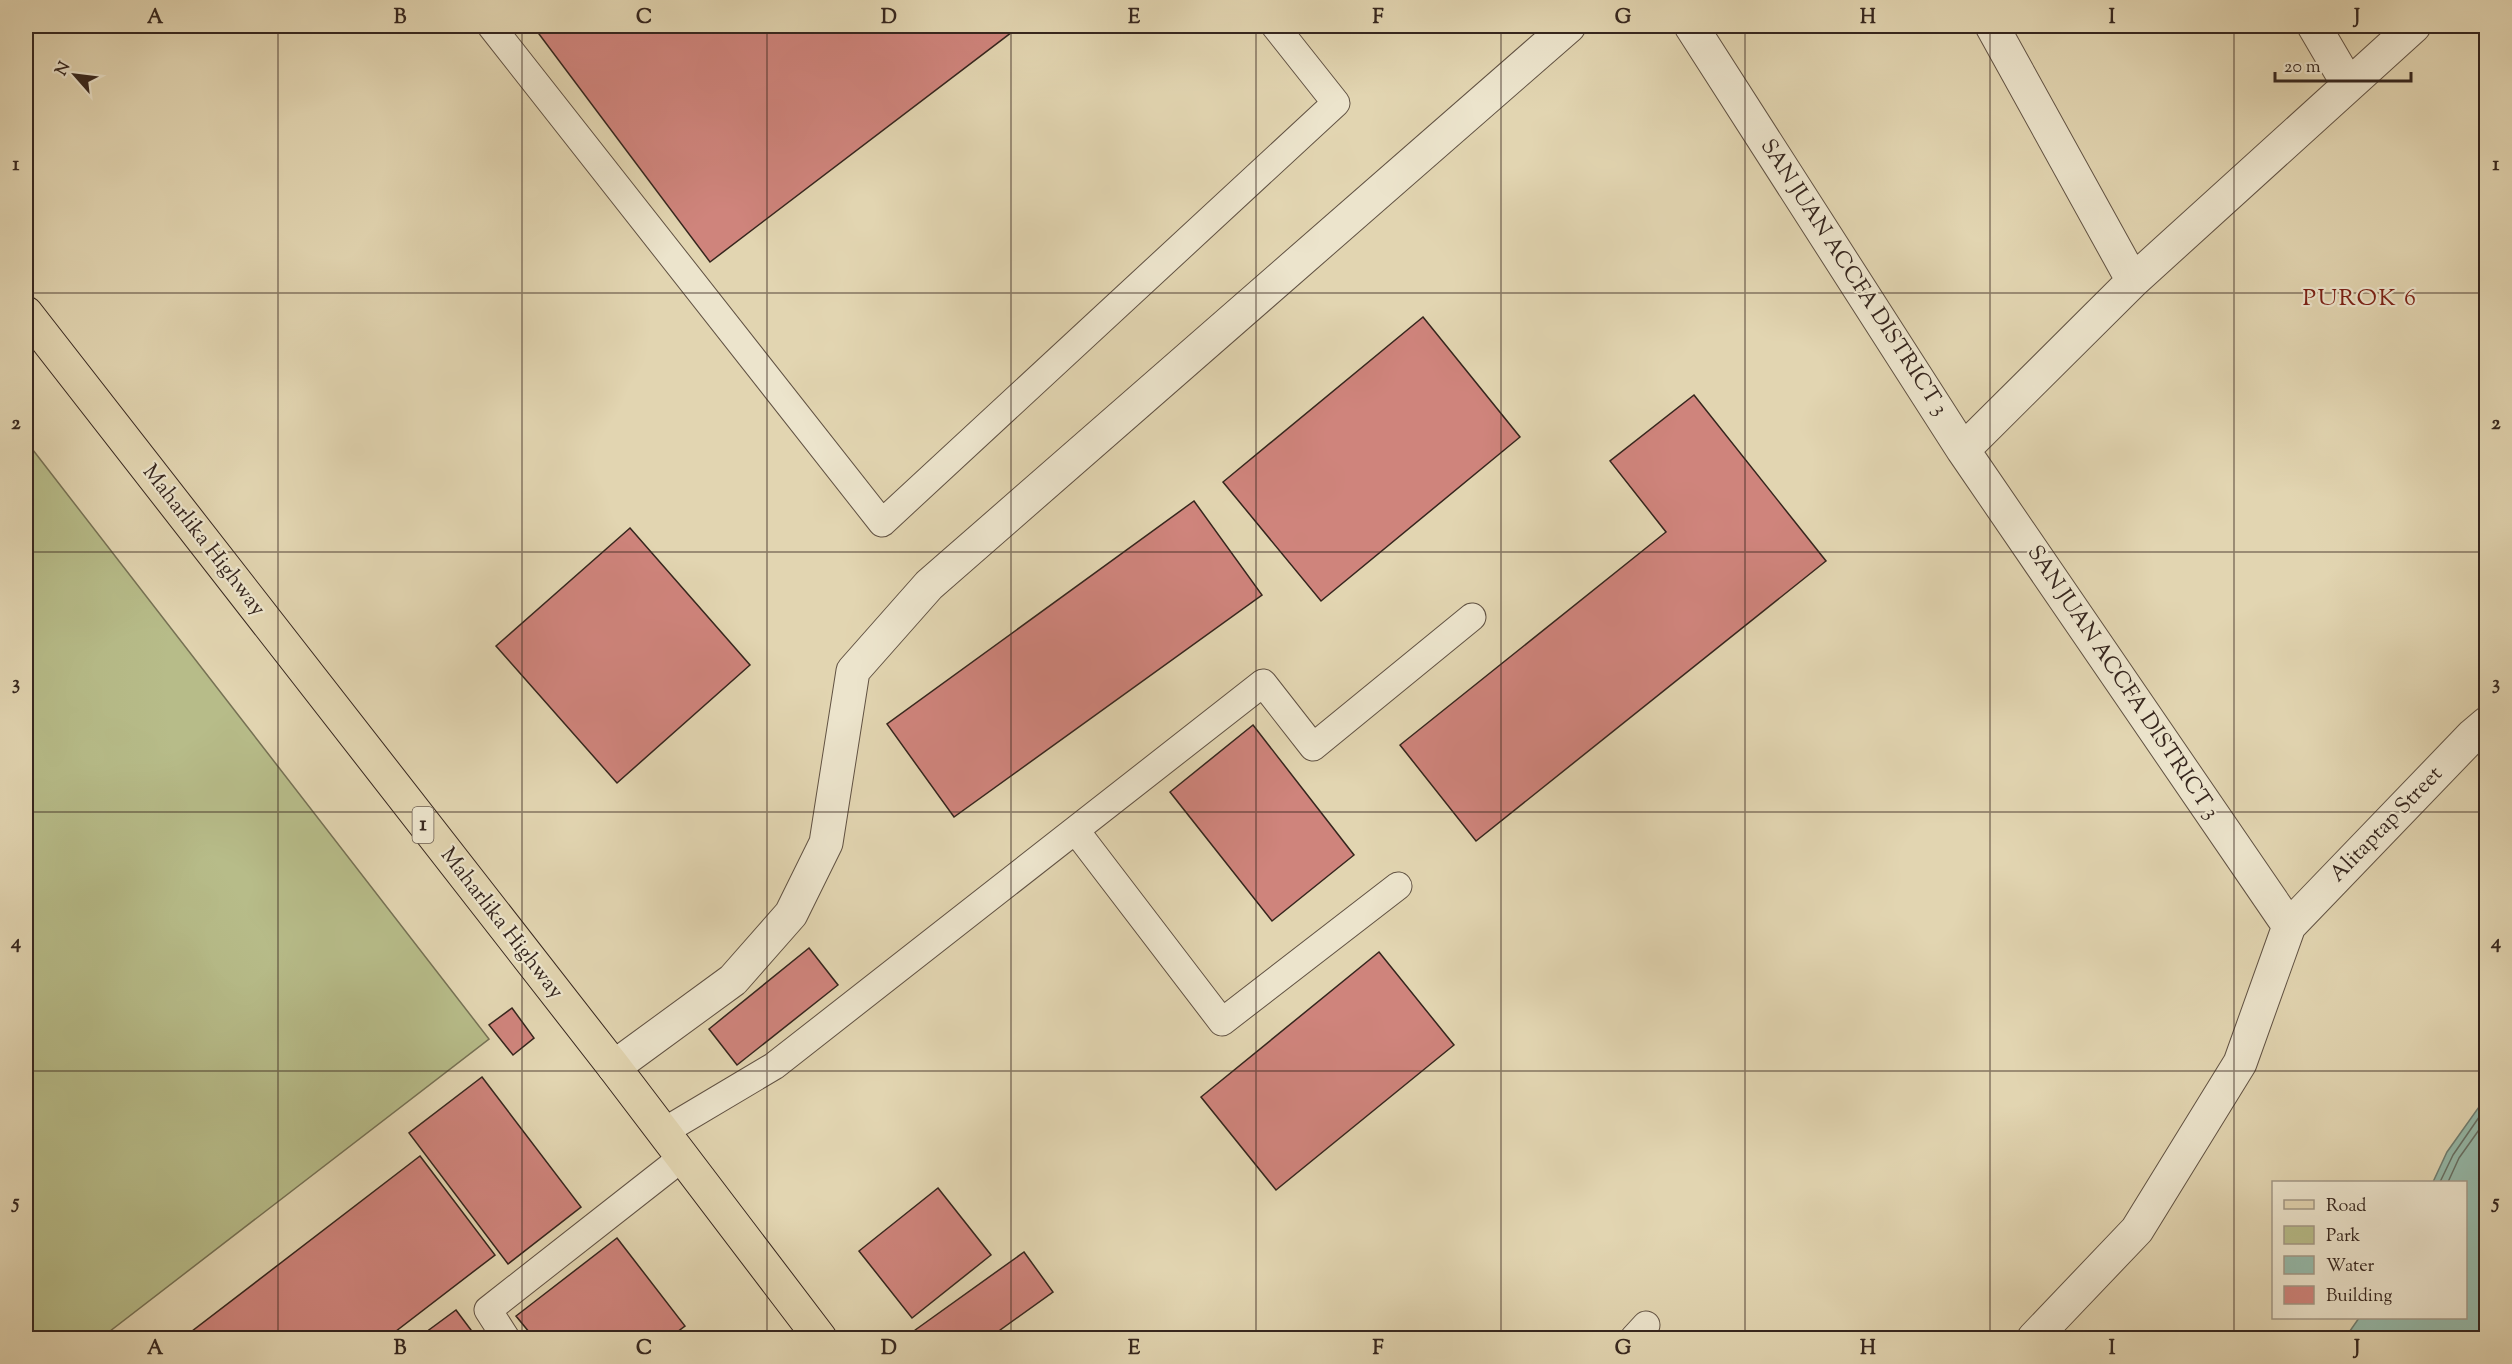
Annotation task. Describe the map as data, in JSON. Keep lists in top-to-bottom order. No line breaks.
{"streets":{"main road":["Maharlika Highway","1"],"street":["SAN JUAN ACCFA DISTRICT 3","Alitaptap Street"]},"crossings":[["SAN JUAN ACCFA DISTRICT 3","Alitaptap Street"]],"districts":["PUROK 6"],"legend":["Road","Park","Water","Building"],"scale_bar":"20 m","north":"top left","grid":{"columns":["A","B","C","D","E","F","G","H","I","J"],"rows":["1","2","3","4","5"]}}
